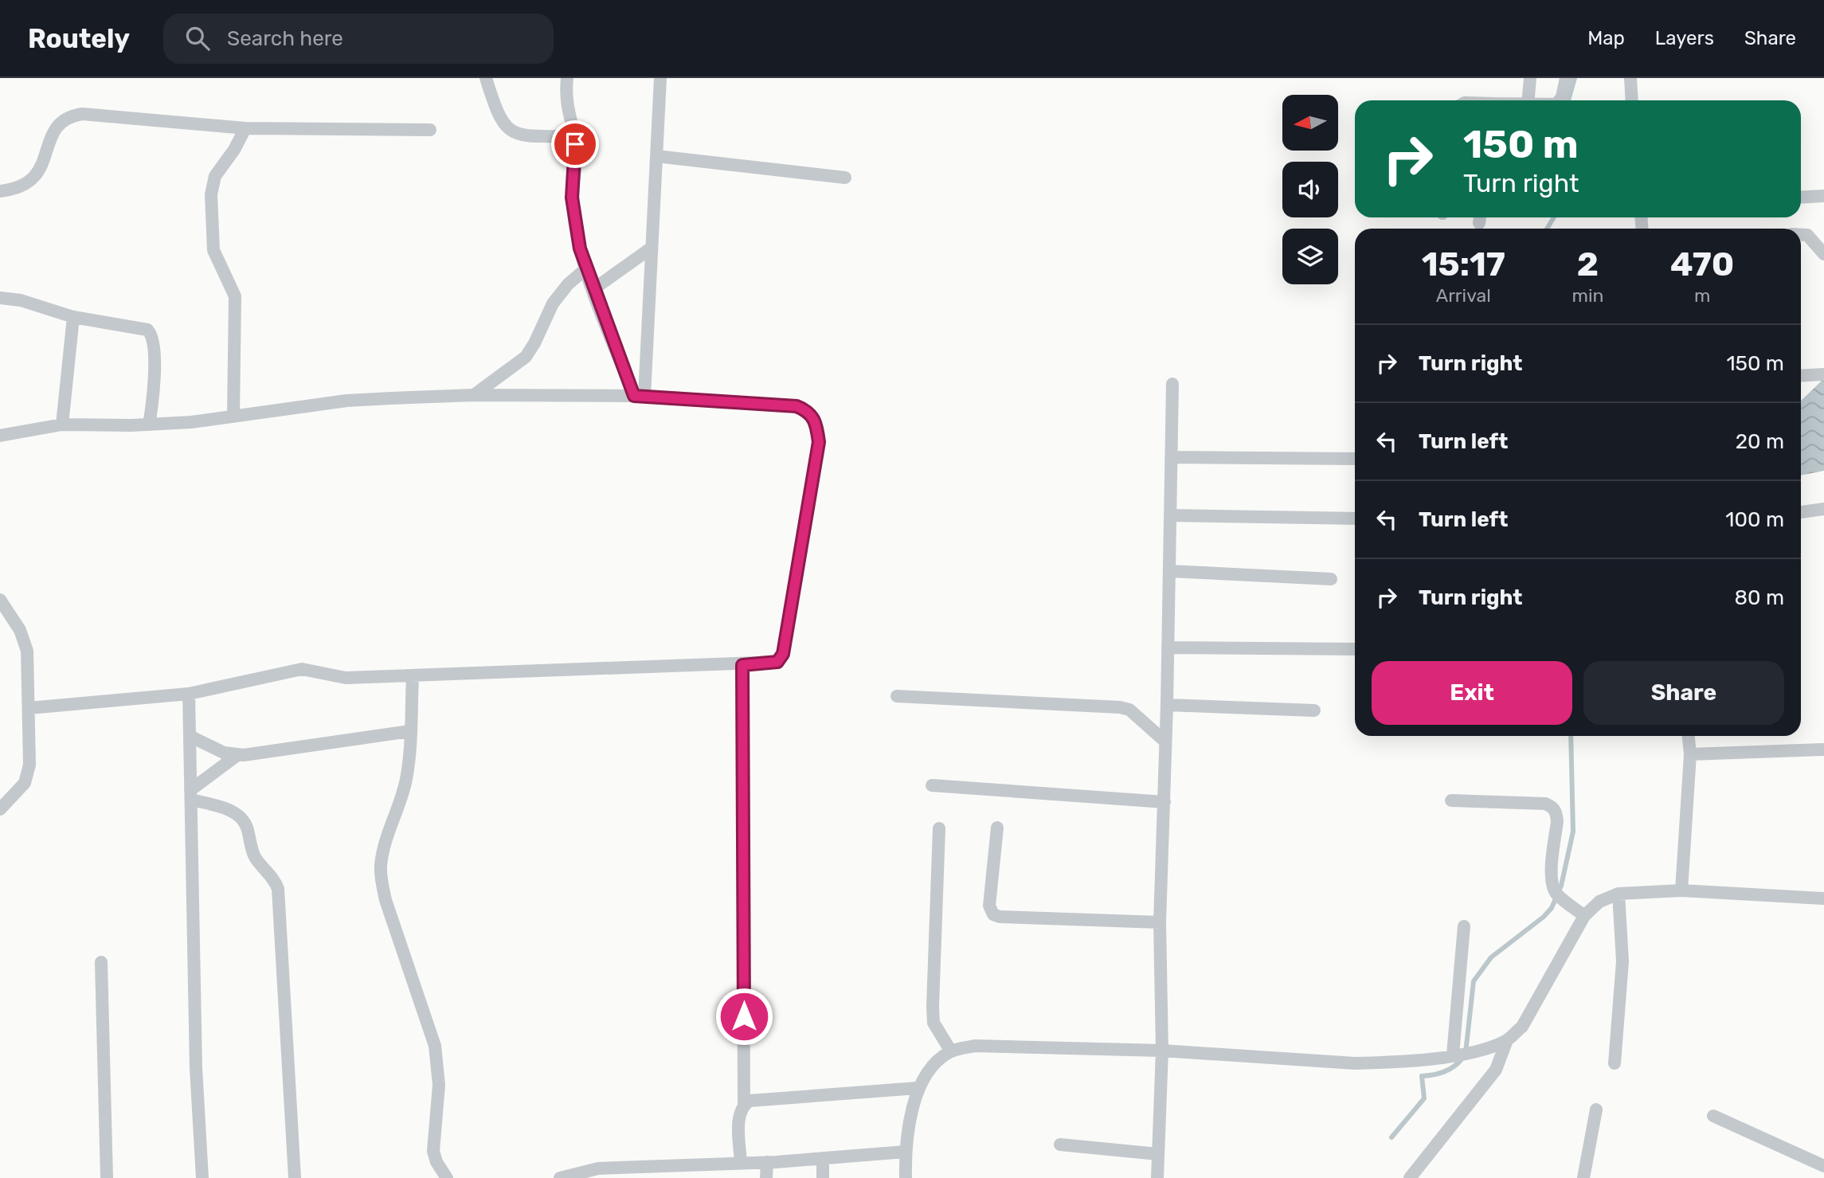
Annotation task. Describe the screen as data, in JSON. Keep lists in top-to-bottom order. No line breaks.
{"north":"left","page":{"header":"Routely","search":"Search here","nav":["Map","Layers","Share"],"turn":["150 m","Turn right"],"eta":["15:17","Arrival","2","min","470","m"],"list":[{"name":"Turn right","value":"150 m"},{"name":"Turn left","value":"20 m"},{"name":"Turn left","value":"100 m"},{"name":"Turn right","value":"80 m"}],"buttons":["Exit","Share"]}}
